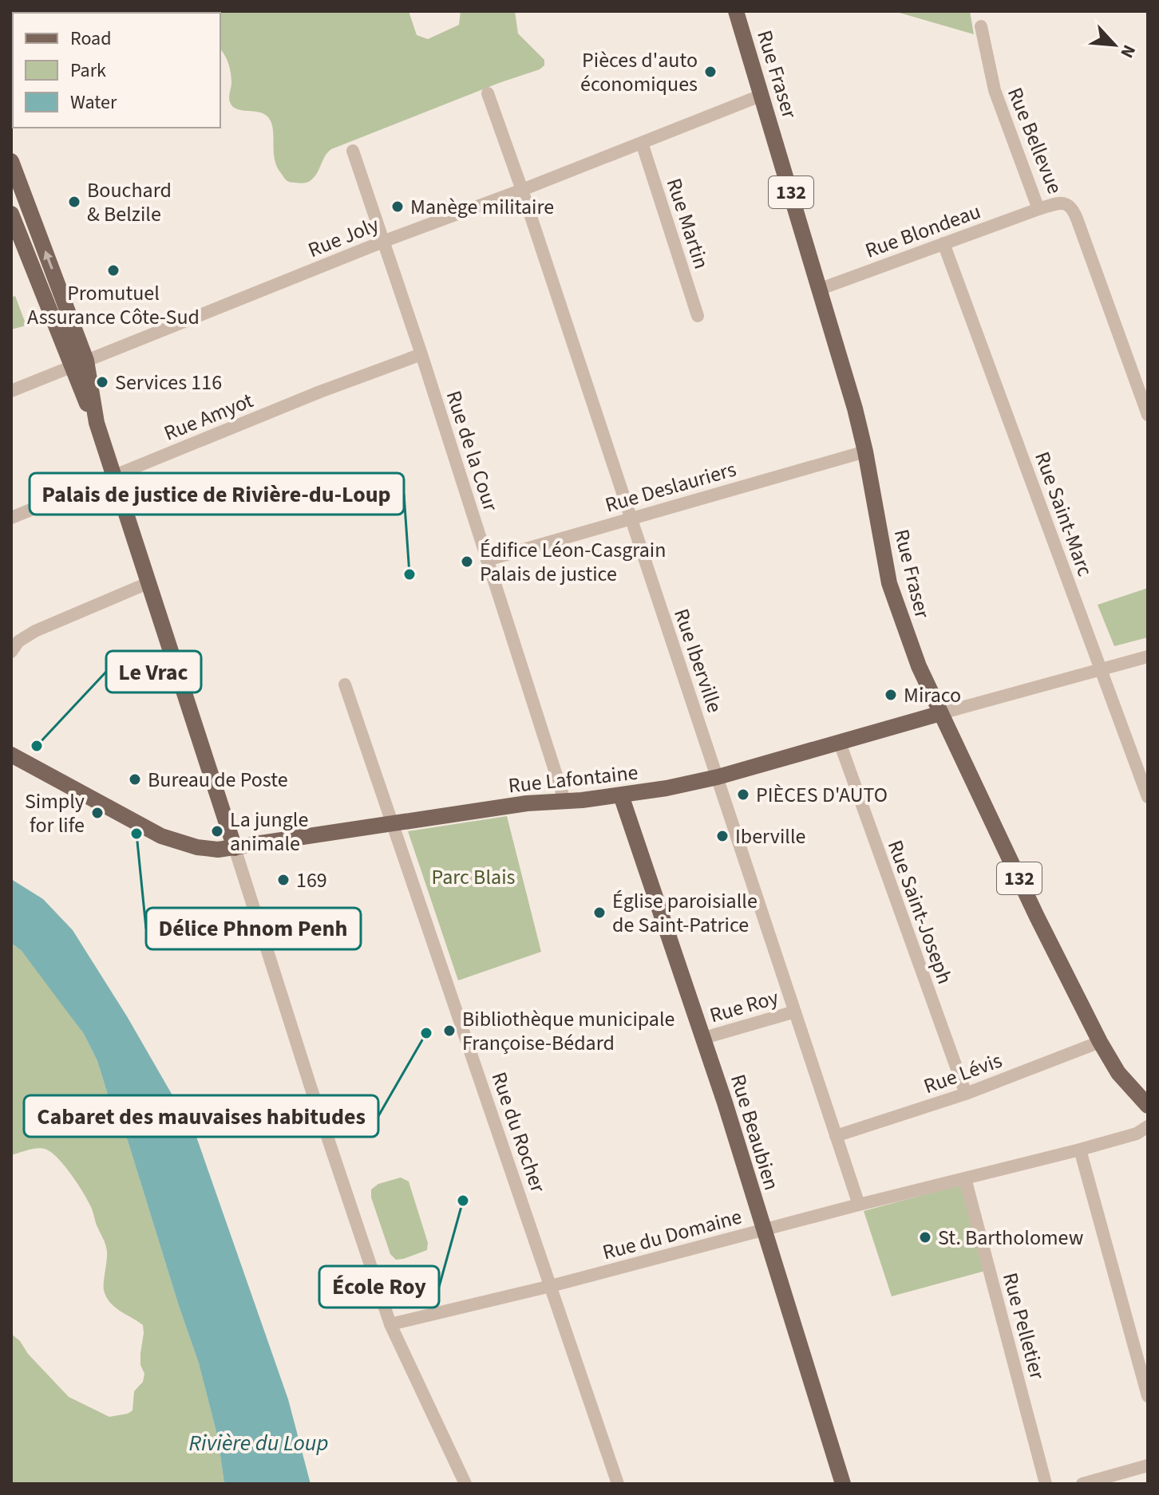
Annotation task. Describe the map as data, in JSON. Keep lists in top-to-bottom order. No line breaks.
{"streets":{"main road":["Rue Fraser","132","Rue Lafontaine","Rue Beaubien"],"street":["Rue Bellevue","Rue Martin","Rue Blondeau","Rue Joly","Rue Amyot","Rue de la Cour","Rue Deslauriers","Rue Saint-Marc","Rue Iberville","Rue Saint-Joseph","Rue Roy","Rue Lévis","Rue du Rocher","Rue du Domaine","Rue Pelletier"]},"crossings":[["Rue Fraser","Rue Blondeau"],["Rue Fraser","Rue Joly"],["Rue Fraser","Rue Deslauriers"],["Rue Fraser","Rue Lafontaine"],["Rue Fraser","Rue Lévis"],["Rue Bellevue","Rue Blondeau"],["Rue Martin","Rue Joly"],["Rue Blondeau","Rue Saint-Marc"],["Rue Joly","Rue de la Cour"],["Rue Joly","Rue Iberville"],["Rue Amyot","Rue de la Cour"],["Rue de la Cour","Rue Deslauriers"],["Rue de la Cour","Rue Lafontaine"],["Rue Deslauriers","Rue Iberville"],["Rue Saint-Marc","Rue Lafontaine"],["Rue Iberville","Rue Lafontaine"],["Rue Iberville","Rue Roy"],["Rue Iberville","Rue Lévis"],["Rue Iberville","Rue du Domaine"],["Rue Lafontaine","Rue Saint-Joseph"],["Rue Lafontaine","Rue du Rocher"],["Rue Lafontaine","Rue Beaubien"],["Rue Saint-Joseph","Rue Lévis"],["Rue Roy","Rue Beaubien"],["Rue du Rocher","Rue du Domaine"],["Rue Beaubien","Rue du Domaine"],["Rue du Domaine","Rue Pelletier"]],"water":["Rivière du Loup"],"parks":["Parc Blais"],"places":["Pièces d'auto économiques","Bouchard & Belzile","Manège militaire","Promutuel Assurance Côte-Sud","Services 116","Édifice Léon-Casgrain Palais de justice","Palais de justice de Rivière-du-Loup","Miraco","Le Vrac","Bureau de Poste","PIÈCES D'AUTO","Simply for life","La jungle animale","Délice Phnom Penh","Iberville","169","Église paroisialle de Saint-Patrice","Bibliothèque municipale Françoise-Bédard","Cabaret des mauvaises habitudes","École Roy","St. Bartholomew"],"legend":["Road","Park","Water"],"north":"bottom right"}
